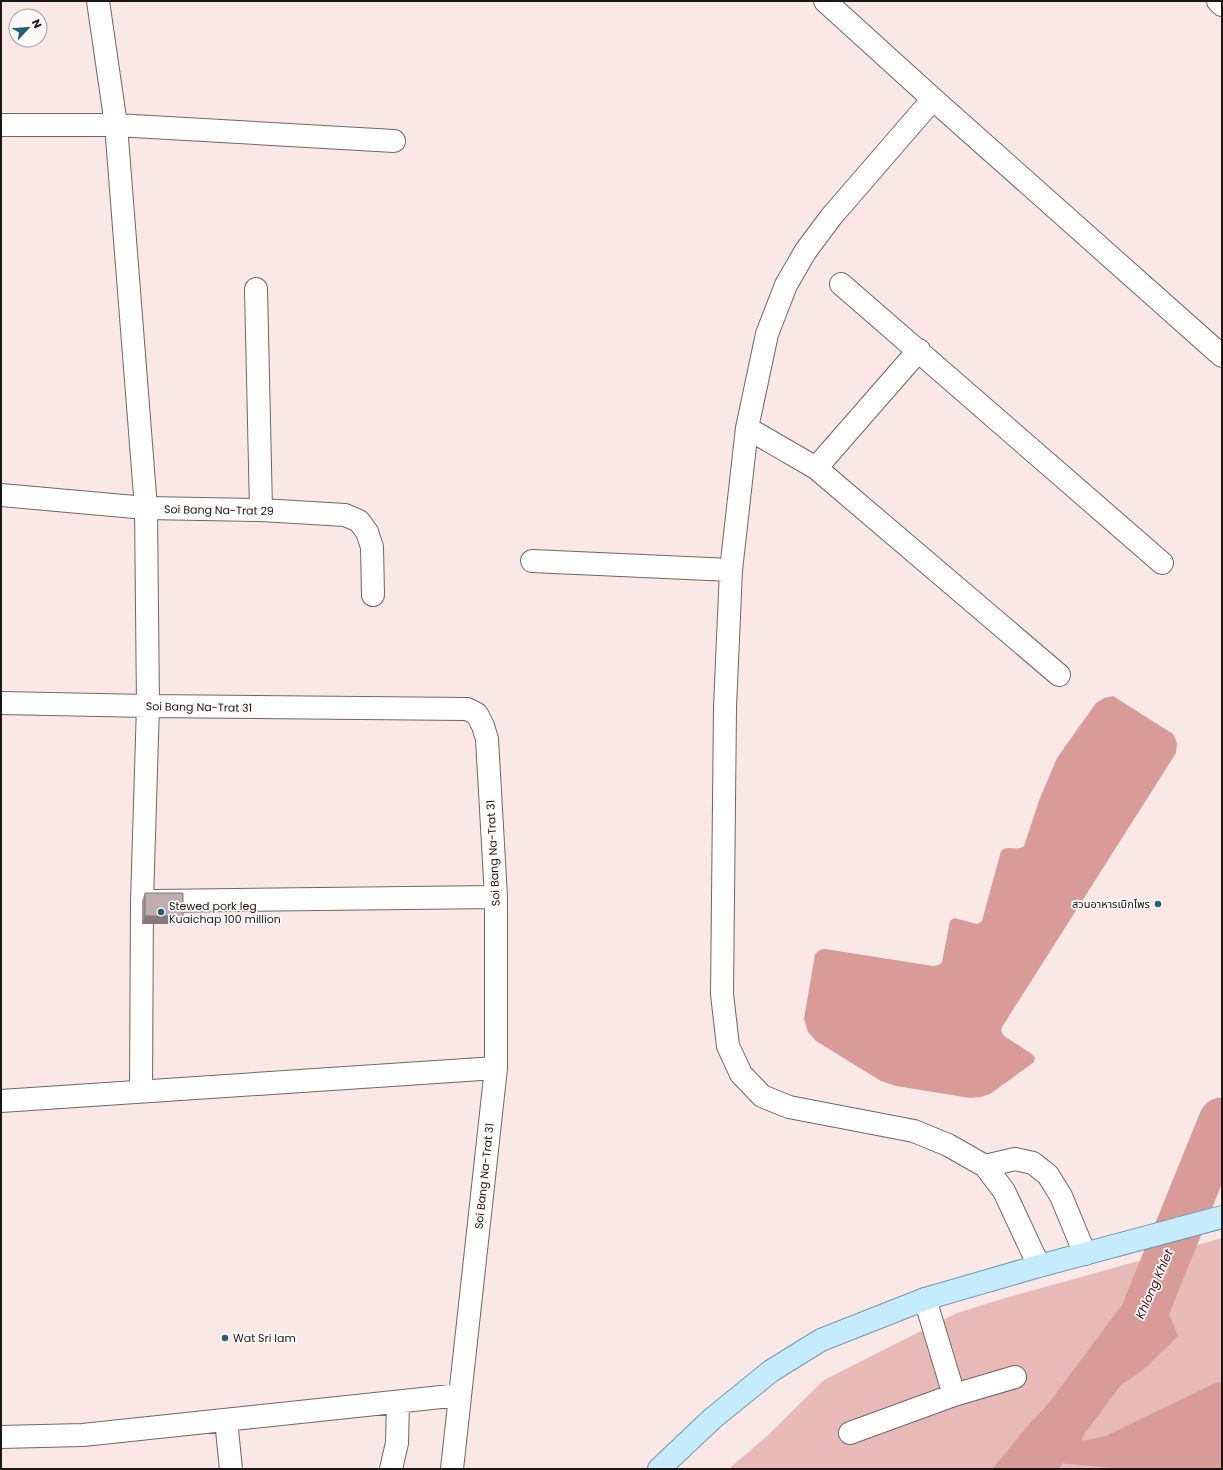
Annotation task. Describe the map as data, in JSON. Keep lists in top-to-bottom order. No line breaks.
{"streets":{"street":["Soi Bang Na-Trat 29","Soi Bang Na-Trat 31"]},"water":["Khlong Khlet"],"places":["สวนอาหารเบิกไพร","Stewed pork leg Kuaichap 100 million","Wat Sri Iam"],"north":"top right"}
